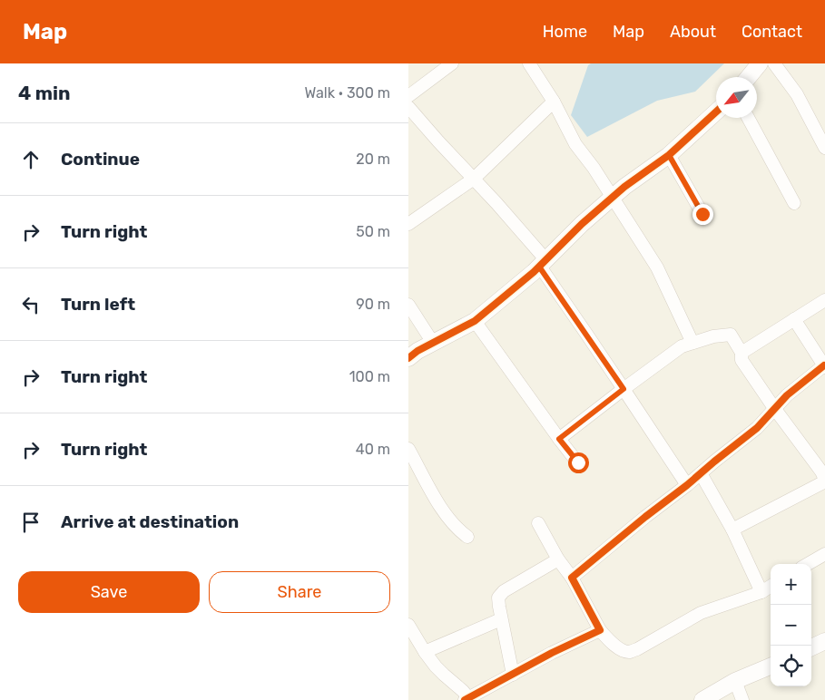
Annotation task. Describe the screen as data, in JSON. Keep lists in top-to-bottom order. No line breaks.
{"north":"bottom left","page":{"header":"Map","nav":["Home","Map","About","Contact"],"heading":["4 min","Walk · 300 m"],"list":[["Continue","20 m"],["Turn right","50 m"],["Turn left","90 m"],["Turn right","100 m"],["Turn right","40 m"],"Arrive at destination"],"buttons":["Save","Share"],"map_buttons":["+","−"]}}
